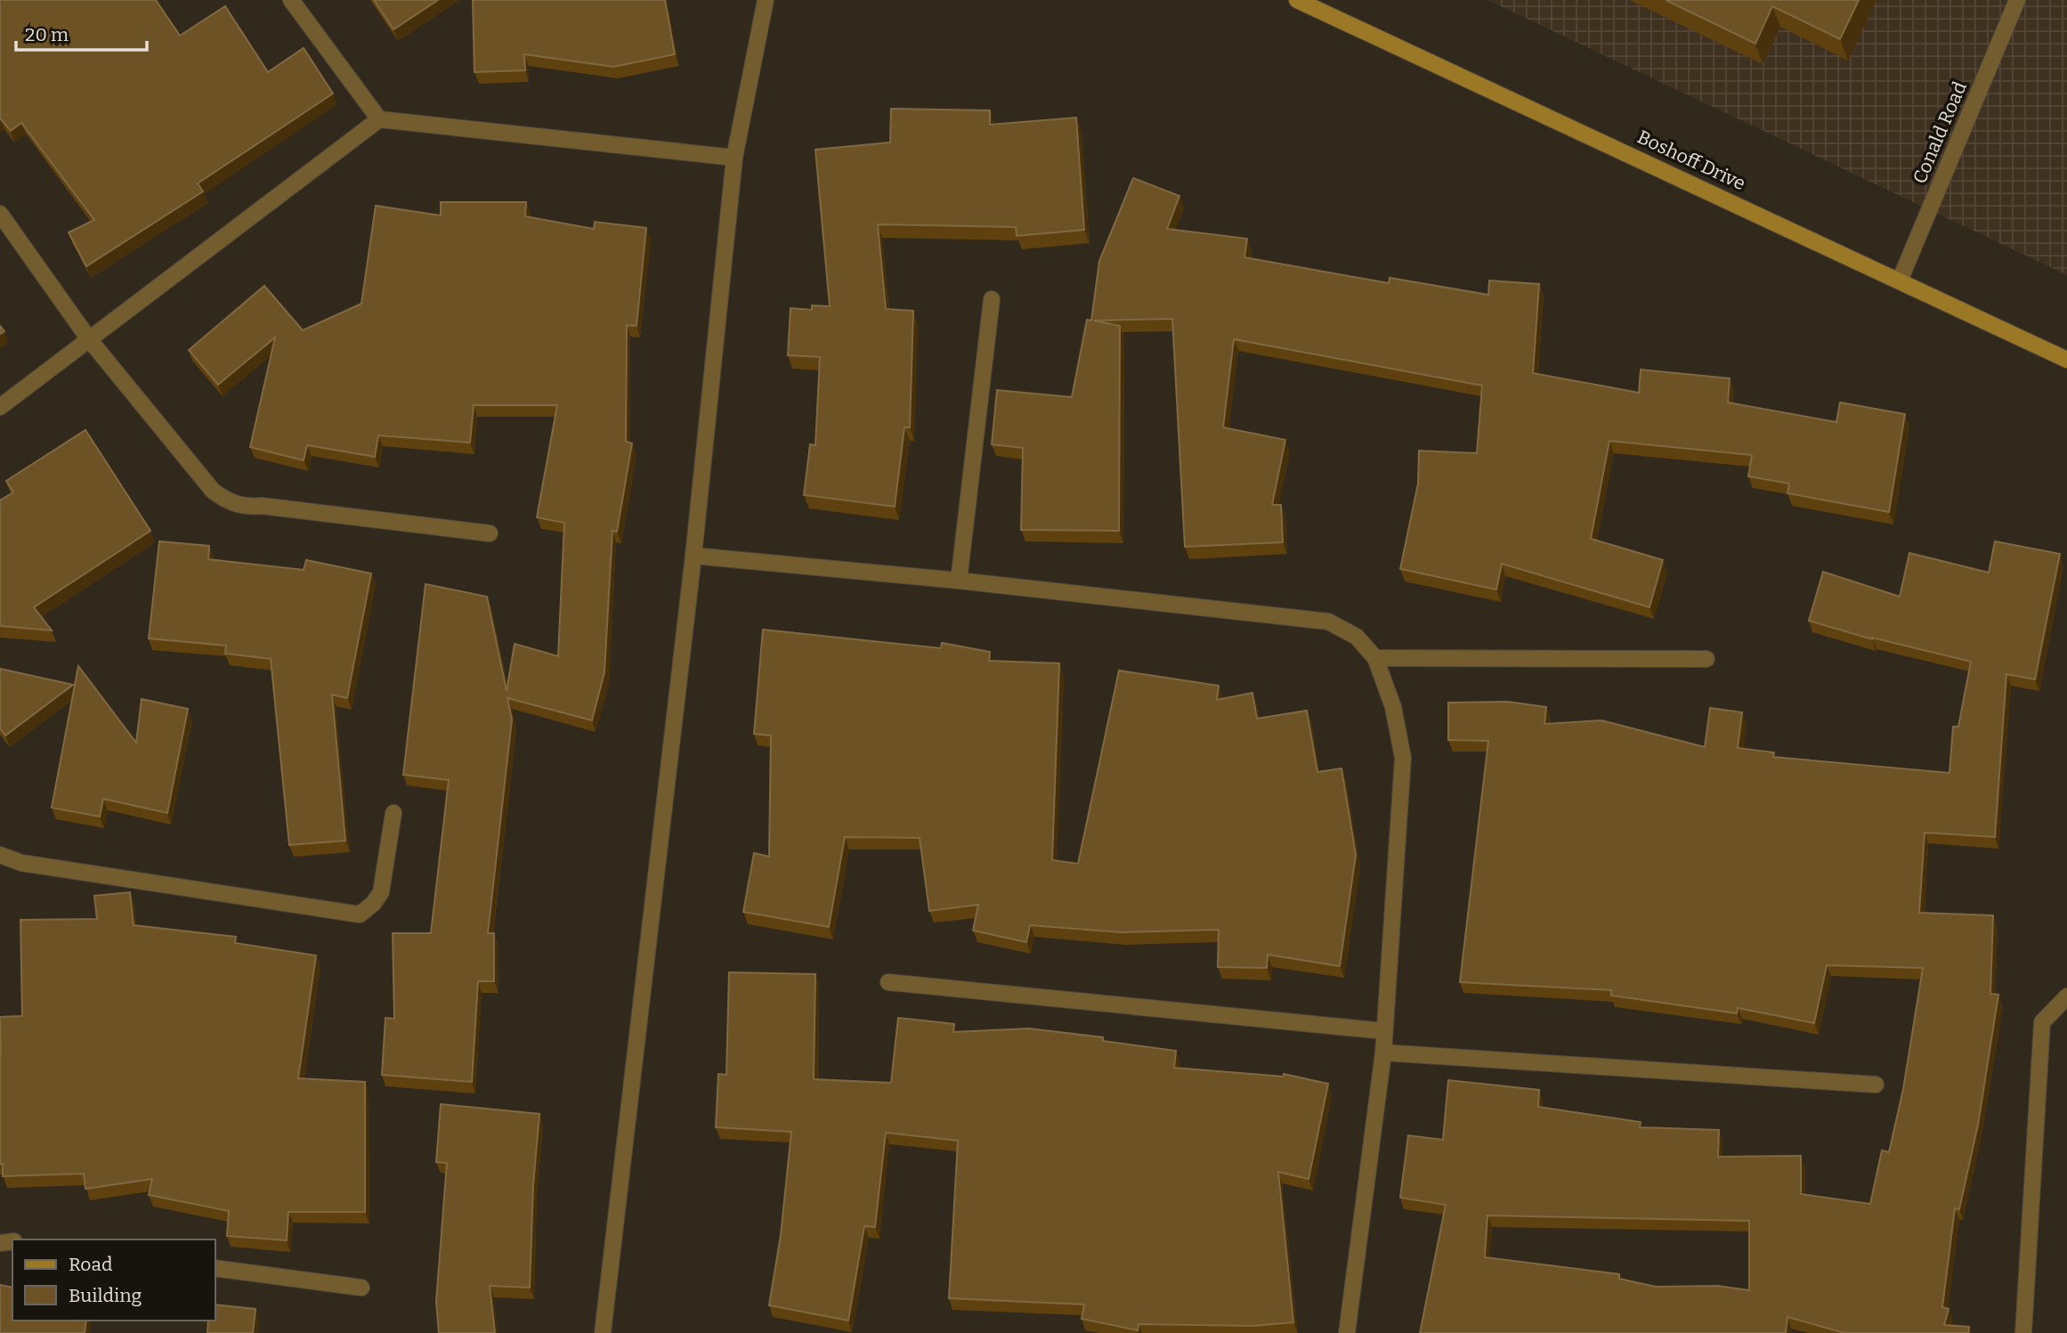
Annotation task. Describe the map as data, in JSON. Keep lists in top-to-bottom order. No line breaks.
{"streets":{"main road":["Boshoff Drive"],"street":["Conald Road"]},"crossings":[["Conald Road","Boshoff Drive"]],"legend":["Road","Building"],"scale_bar":"20 m"}
